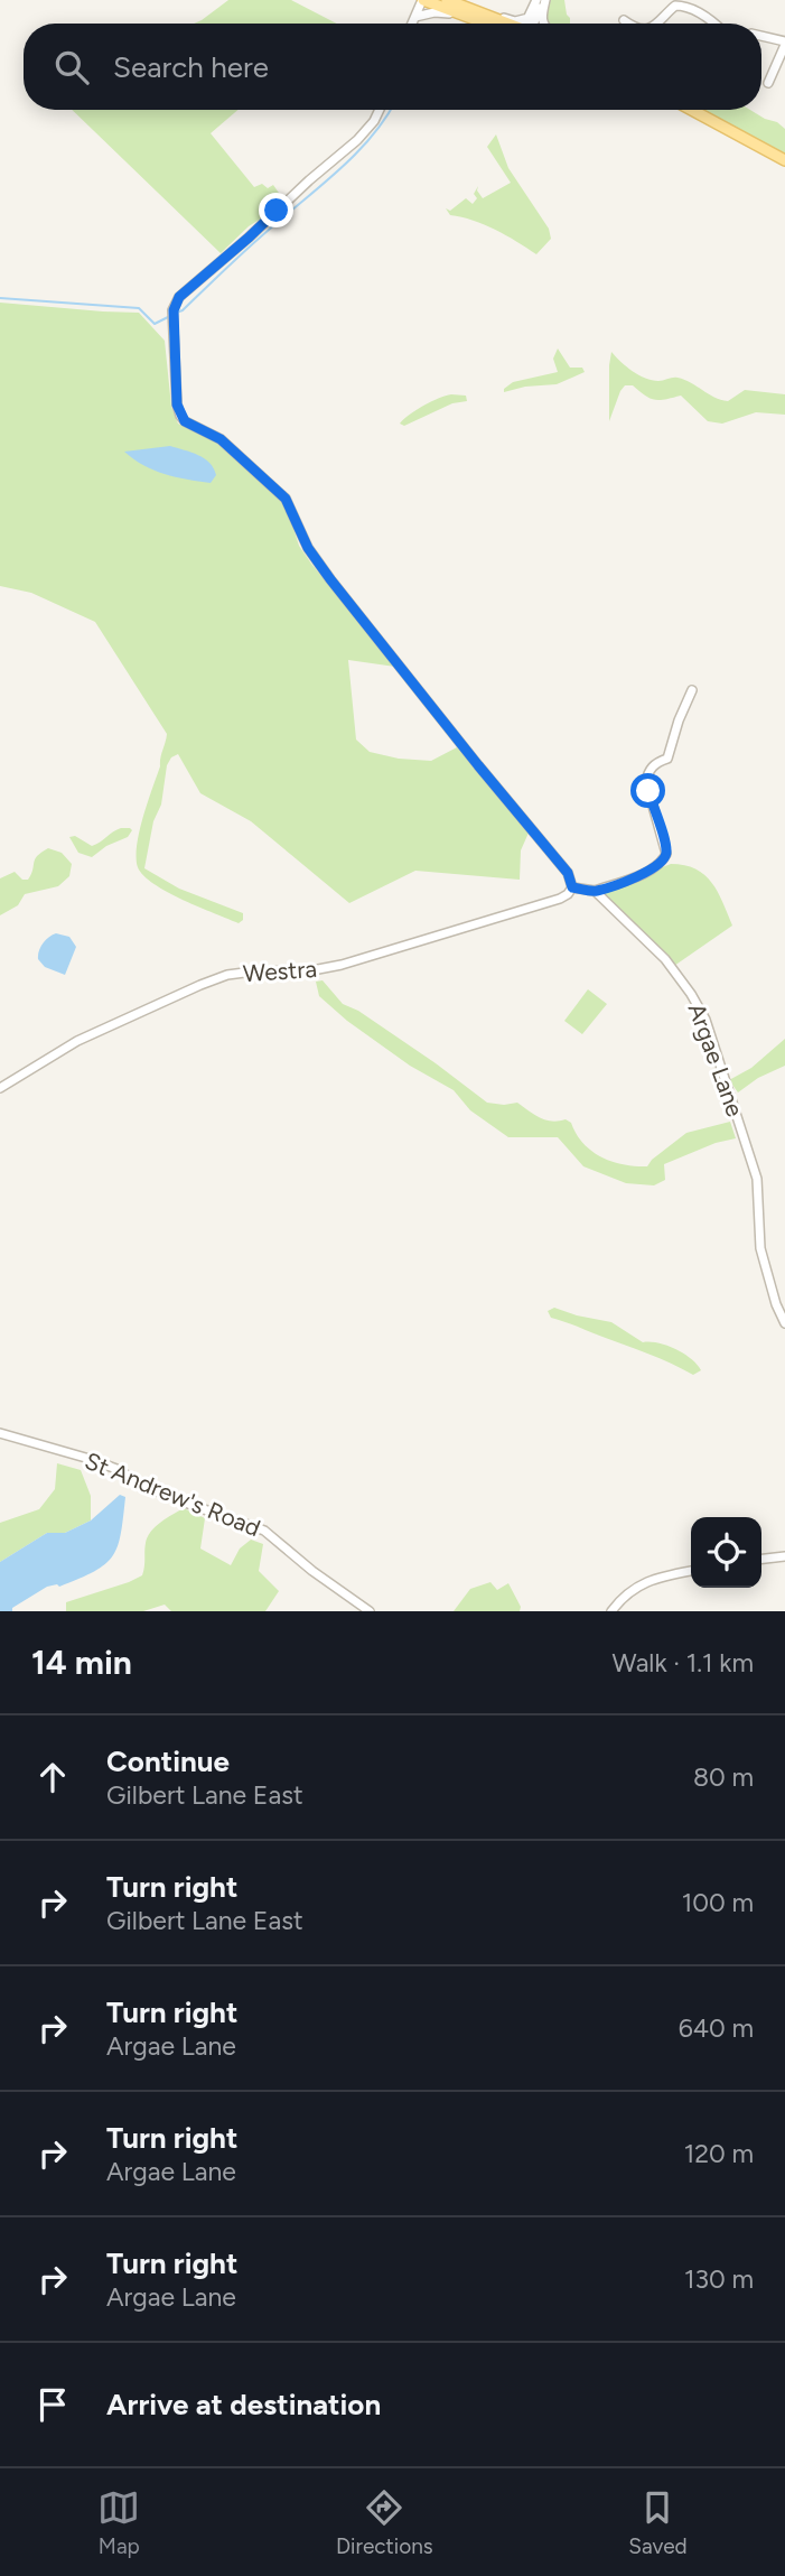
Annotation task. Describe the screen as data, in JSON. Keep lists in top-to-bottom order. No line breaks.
{"streets":{"street":["Westra","Argae Lane","St Andrew's Road"]},"page":{"search":"Search here","heading":["14 min","Walk · 1.1 km"],"list":[["Continue","Gilbert Lane East","80 m"],["Turn right","Gilbert Lane East","100 m"],["Turn right","Argae Lane","640 m"],["Turn right","Argae Lane","120 m"],["Turn right","Argae Lane","130 m"],"Arrive at destination"],"nav":["Map","Directions","Saved"]}}
